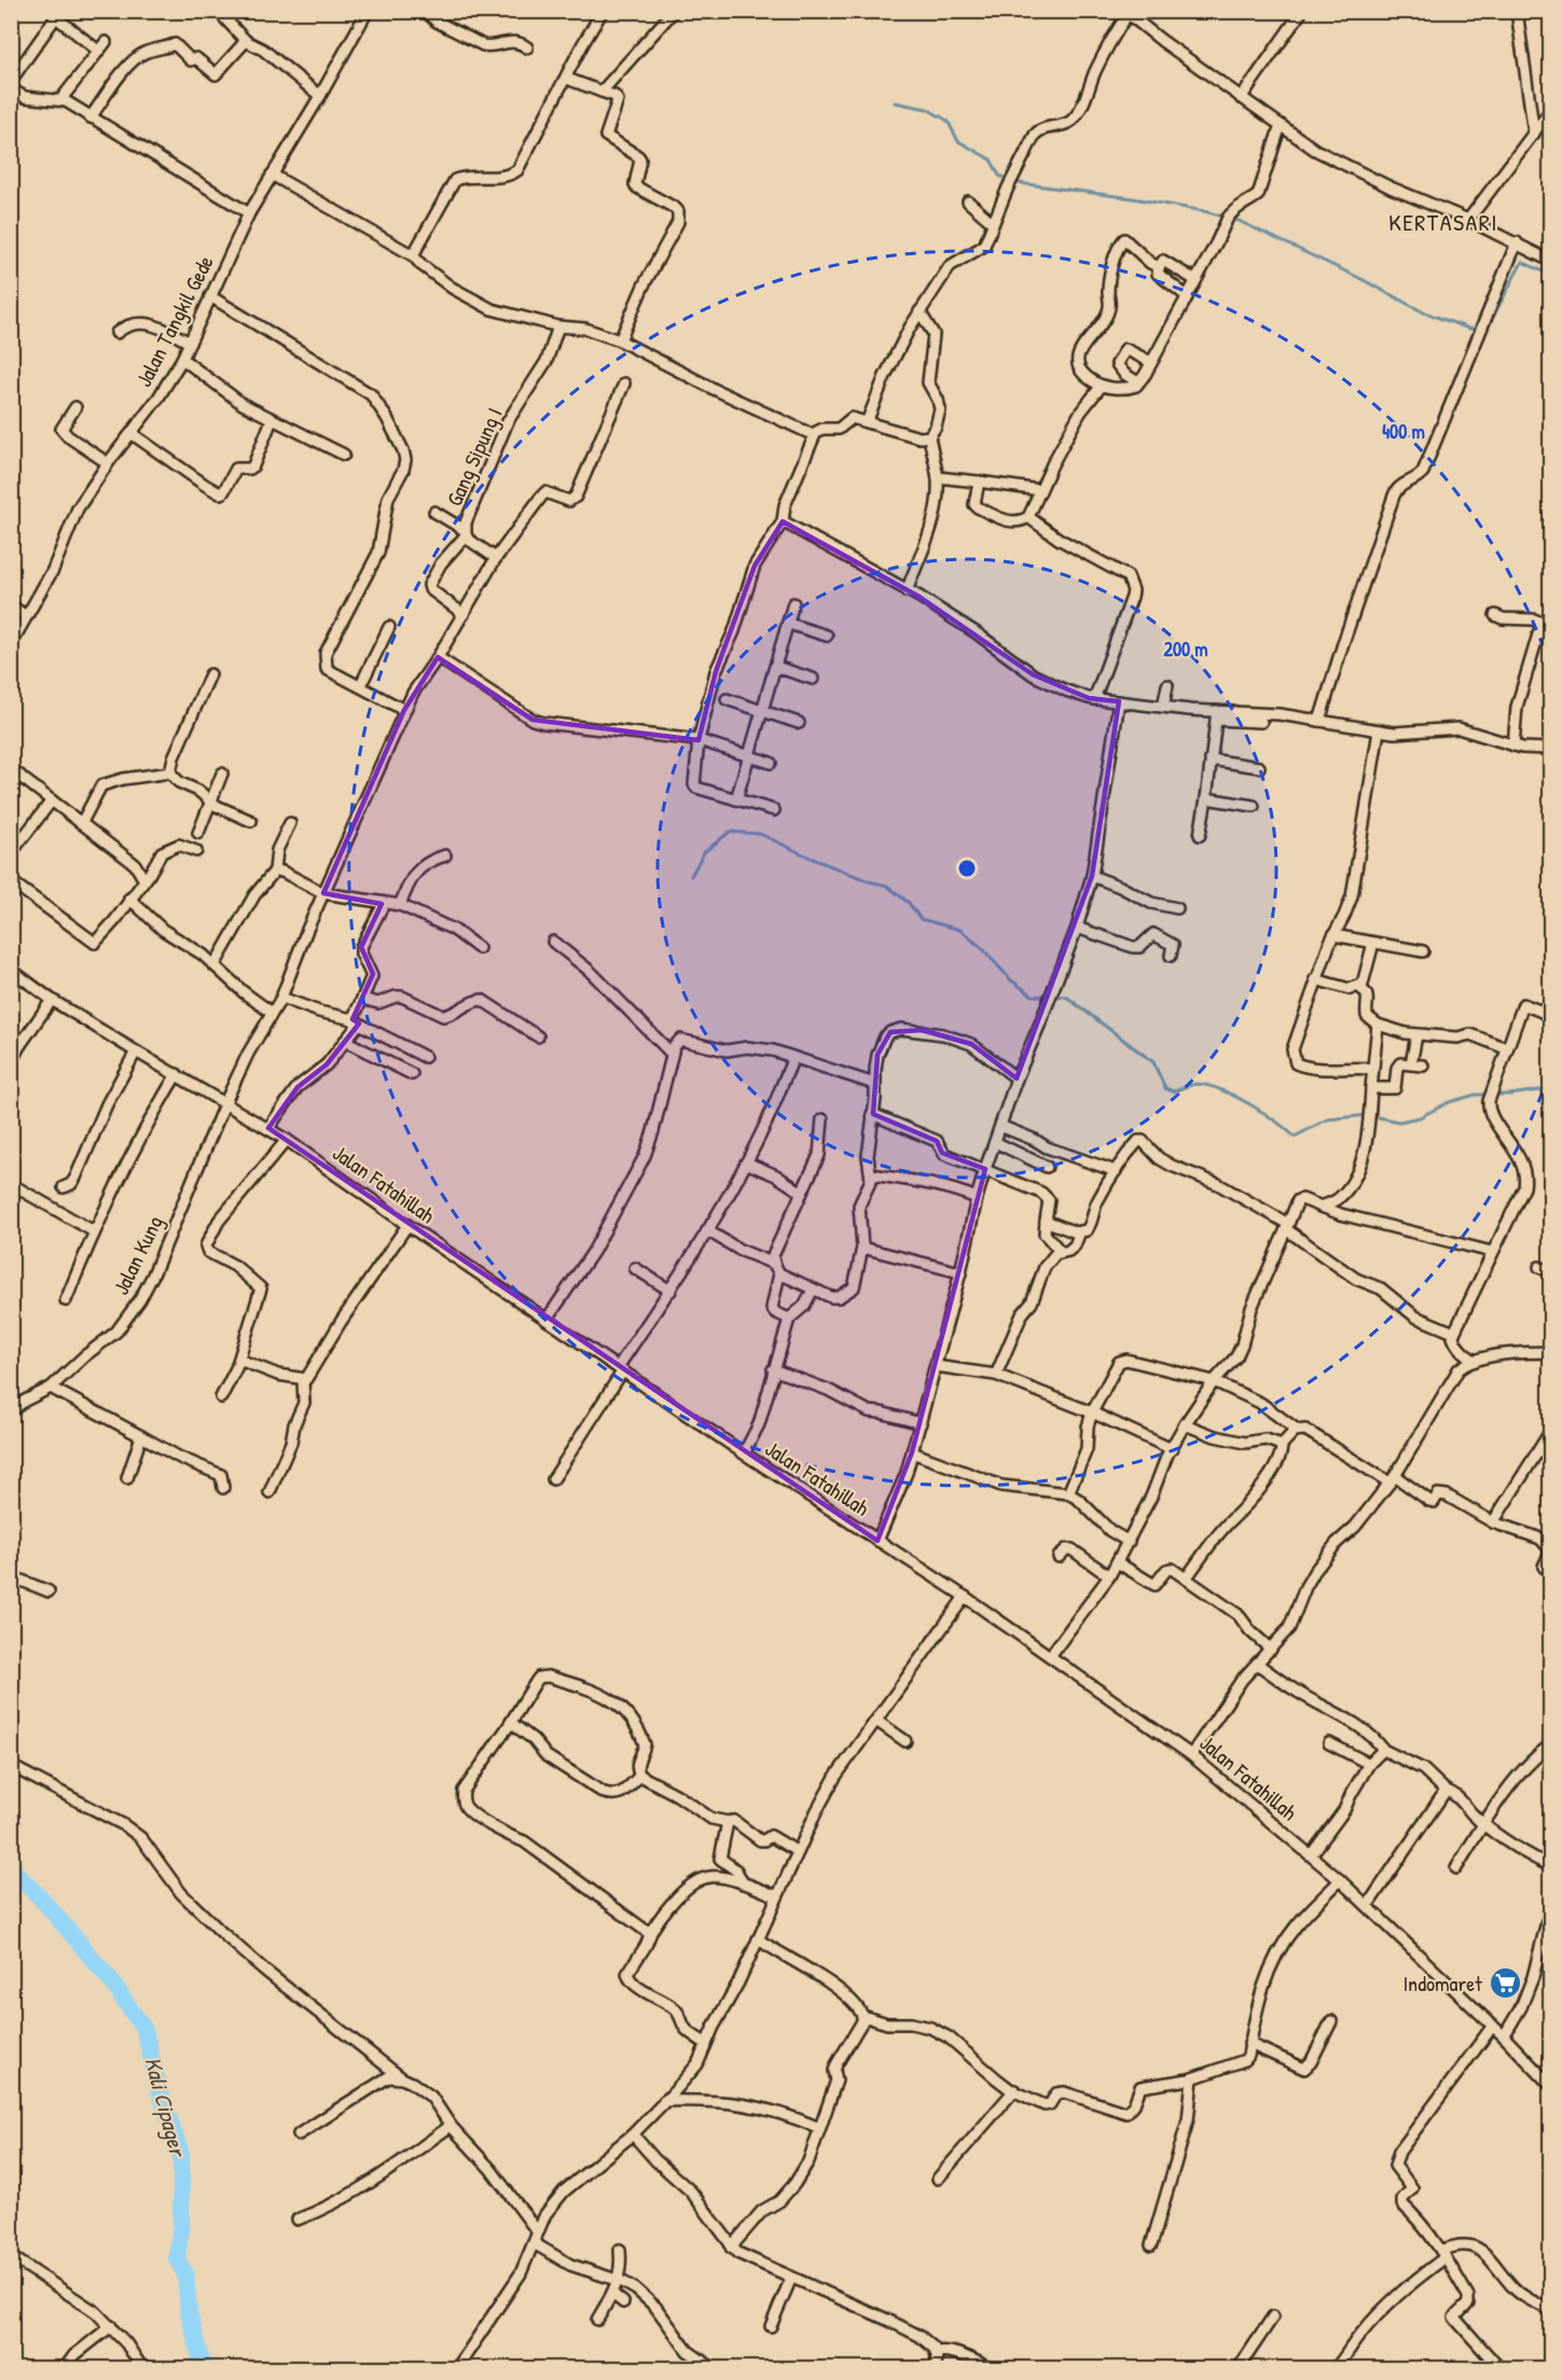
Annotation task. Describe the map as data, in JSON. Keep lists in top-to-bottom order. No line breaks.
{"streets":{"street":["Jalan Tangkil Gede","Gang Sipung I","Jalan Fatahillah","Jalan Kung"]},"crossings":[["Gang Sipung I","Jalan Kung"],["Jalan Fatahillah","Jalan Kung"]],"districts":["KERTASARI"],"water":["Kali Cipager"],"places":{"supermarket":["Indomaret"]},"rings":["400 m","200 m"]}
